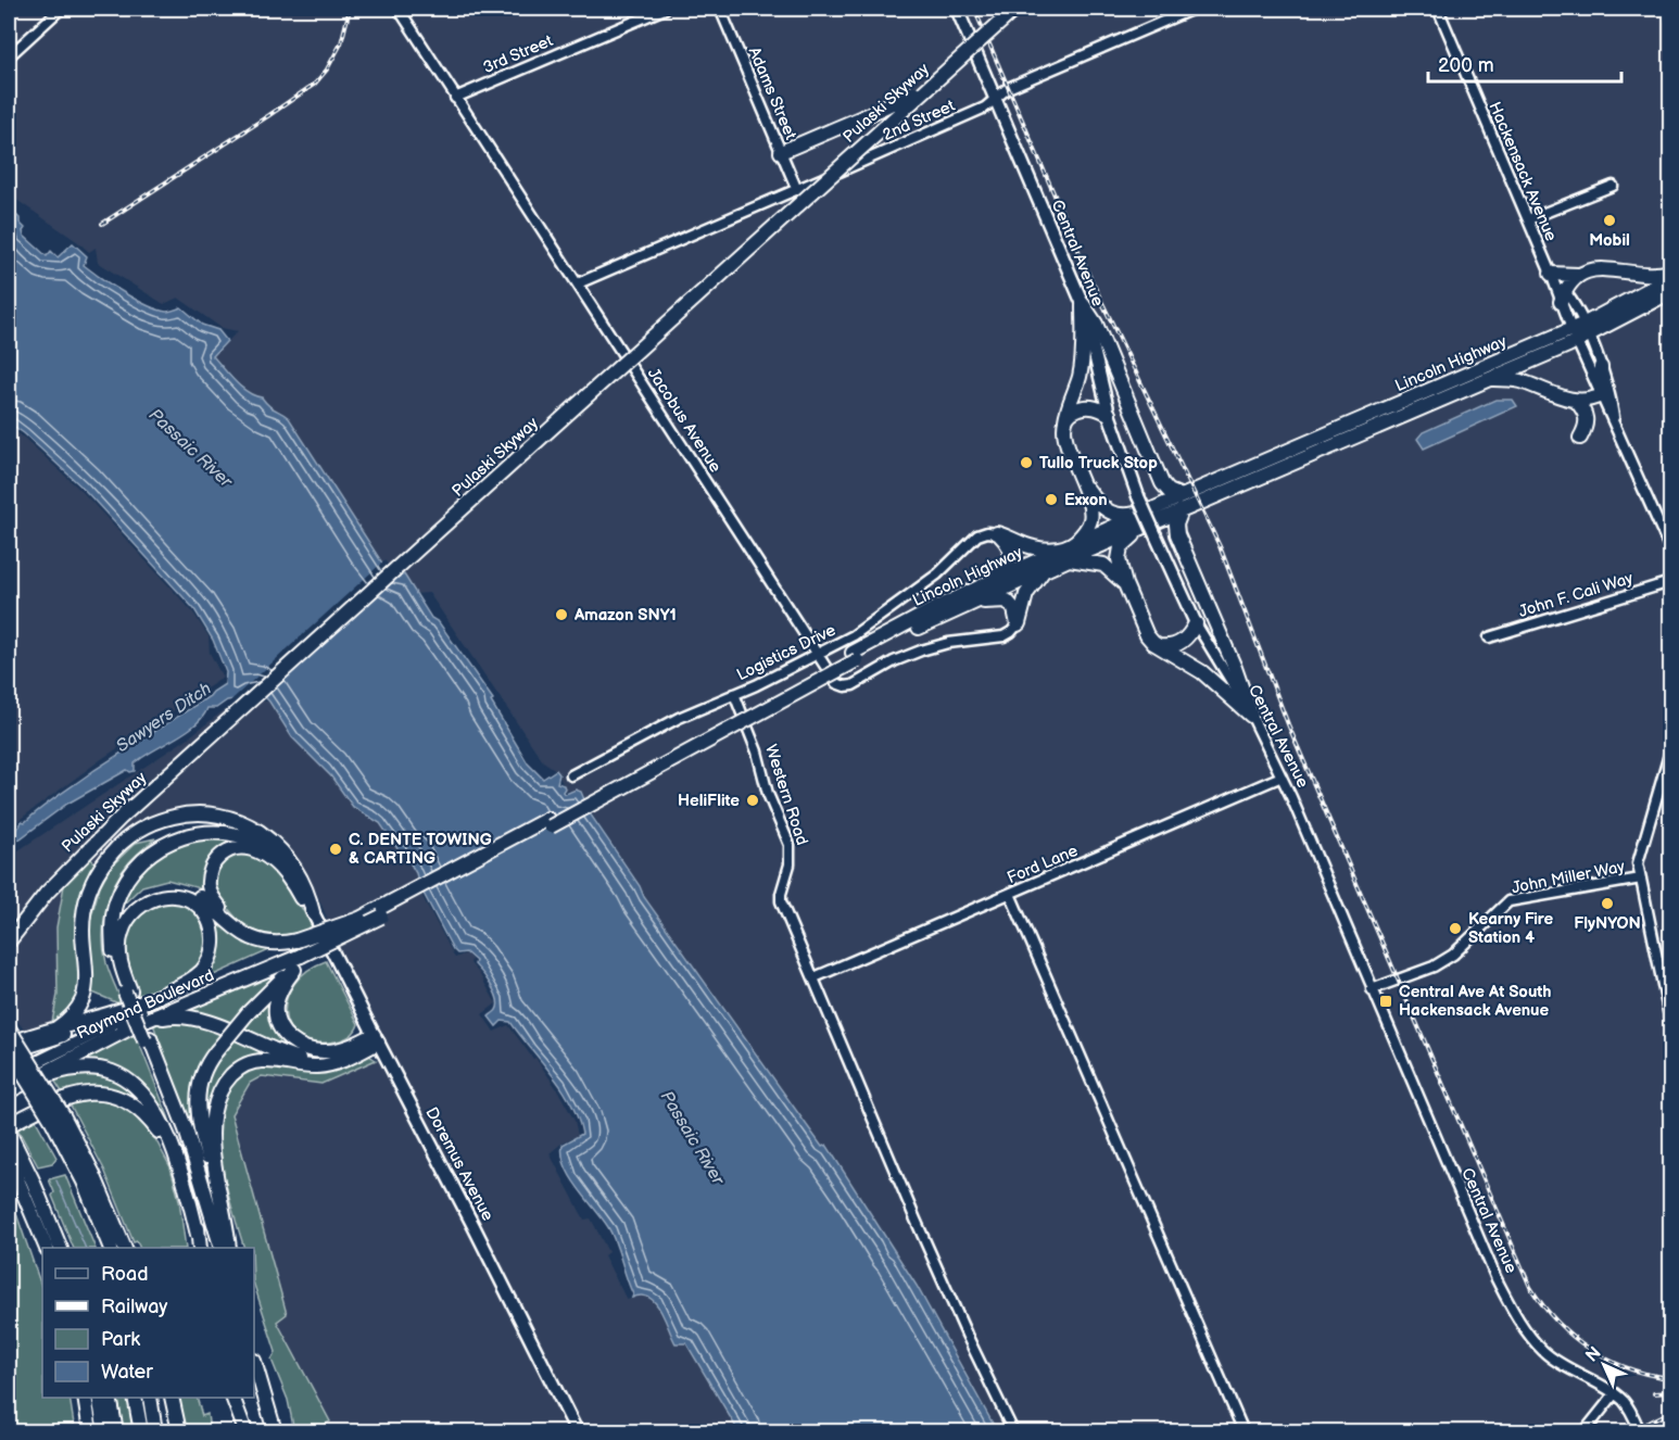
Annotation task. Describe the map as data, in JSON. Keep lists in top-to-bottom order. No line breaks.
{"streets":{"highway":["Pulaski Skyway","Lincoln Highway","Raymond Boulevard"],"main road":["Central Avenue","Doremus Avenue"],"street":["3rd Street","Adams Street","2nd Street","Hackensack Avenue","Jacobus Avenue","John F. Cali Way","Logistics Drive","Western Road","Ford Lane","John Miller Way"]},"crossings":[["3rd Street","Jacobus Avenue"],["Adams Street","2nd Street"],["2nd Street","Central Avenue"],["2nd Street","Jacobus Avenue"],["Hackensack Avenue","Lincoln Highway"],["Central Avenue","Ford Lane"],["Central Avenue","John Miller Way"],["Lincoln Highway","Raymond Boulevard"],["Jacobus Avenue","Logistics Drive"],["Logistics Drive","Western Road"],["Western Road","Ford Lane"]],"water":["Passaic River","Sawyers Ditch"],"places":{"other":["Mobil","Tullo Truck Stop","Exxon","Amazon SNY1","HeliFlite","C. DENTE TOWING & CARTING","FlyNYON","Kearny Fire Station 4"],"transit":["Central Ave At South Hackensack Avenue"]},"legend":["Road","Railway","Park","Water"],"scale_bar":"200 m","north":"top left"}
